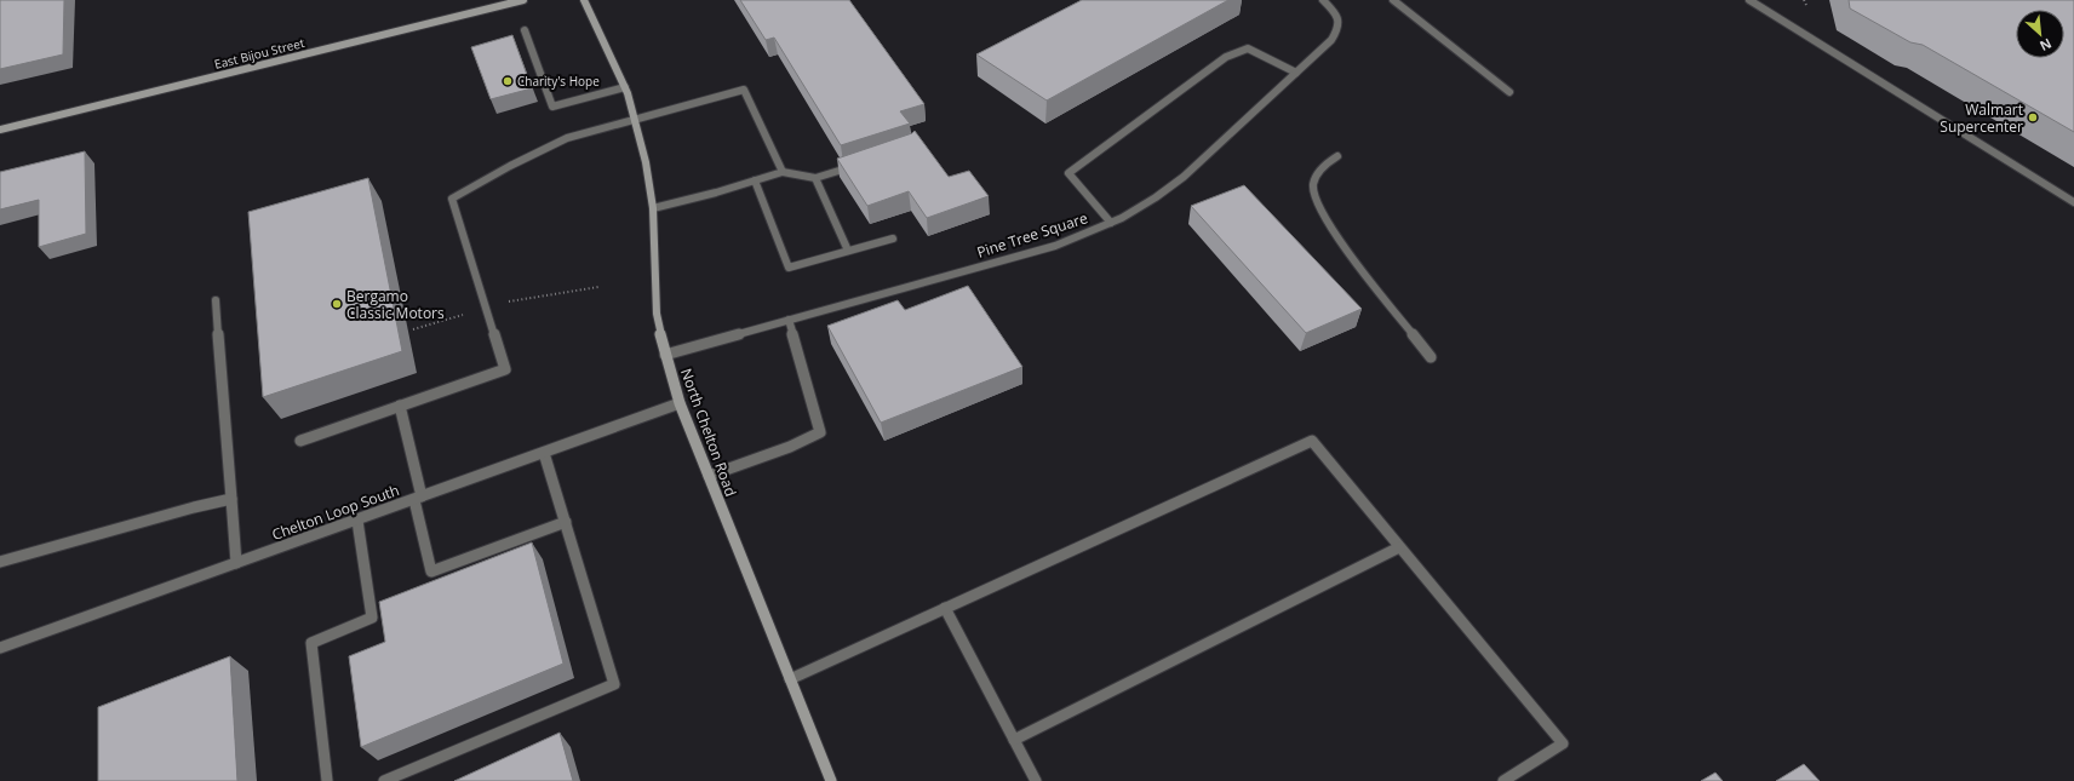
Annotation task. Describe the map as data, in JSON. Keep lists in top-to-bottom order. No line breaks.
{"streets":{"main road":["East Bijou Street","North Chelton Road"],"street":["Pine Tree Square","Chelton Loop South"]},"crossings":[["Pine Tree Square","North Chelton Road"],["North Chelton Road","Chelton Loop South"]],"places":["Charity's Hope","Walmart Supercenter","Bergamo Classic Motors"],"north":"bottom right"}
